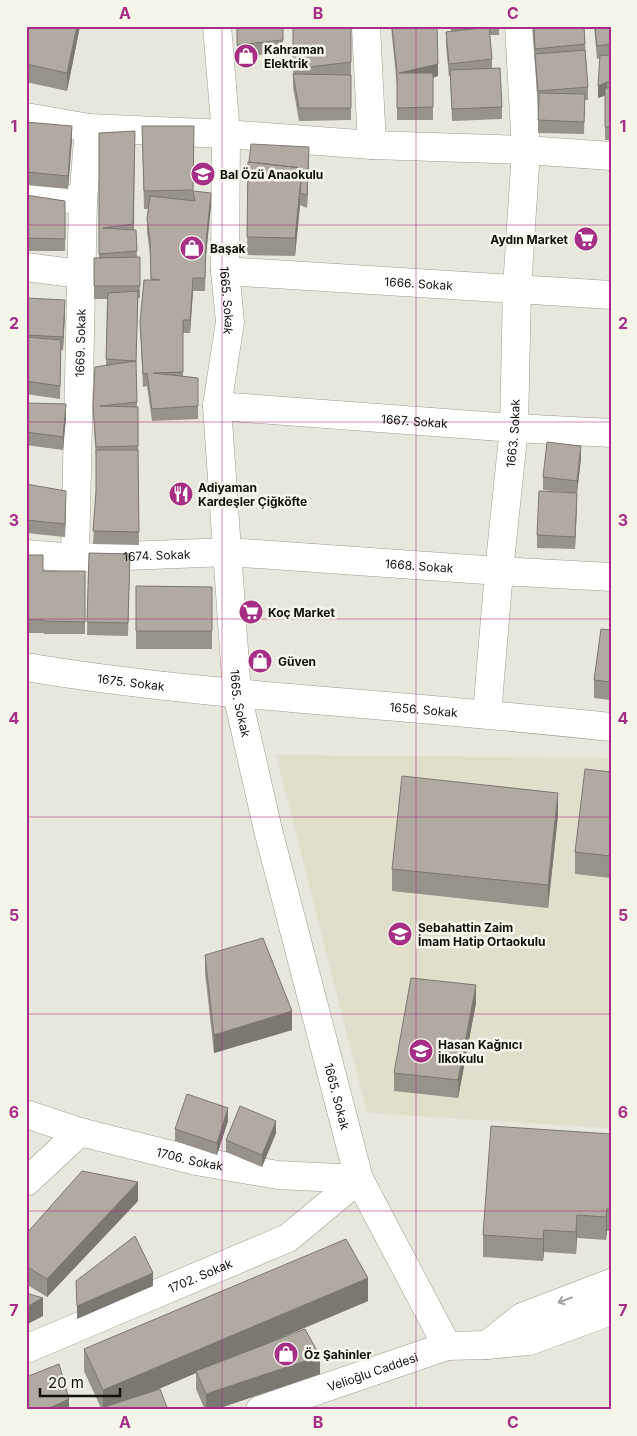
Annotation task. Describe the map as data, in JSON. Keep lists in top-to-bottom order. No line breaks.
{"streets":{"street":["1666. Sokak","1665. Sokak","1669. Sokak","1667. Sokak","1663. Sokak","1674. Sokak","1668. Sokak","1675. Sokak","1656. Sokak","1706. Sokak","1702. Sokak","Velioğlu Caddesi"]},"crossings":[["1666. Sokak","1665. Sokak"],["1666. Sokak","1663. Sokak"],["1665. Sokak","1667. Sokak"],["1665. Sokak","1674. Sokak"],["1665. Sokak","1668. Sokak"],["1665. Sokak","1675. Sokak"],["1665. Sokak","1656. Sokak"],["1665. Sokak","1706. Sokak"],["1665. Sokak","1702. Sokak"],["1665. Sokak","Velioğlu Caddesi"],["1669. Sokak","1674. Sokak"],["1667. Sokak","1663. Sokak"],["1663. Sokak","1668. Sokak"],["1663. Sokak","1656. Sokak"],["1674. Sokak","1668. Sokak"],["1675. Sokak","1656. Sokak"],["1706. Sokak","1702. Sokak"]],"places":{"shop":["Kahraman Elektrik","Başak","Güven","Öz Şahinler"],"school or university":["Bal Özü Anaokulu","Sebahattin Zaim İmam Hatip Ortaokulu","Hasan Kağnıcı İlkokulu"],"supermarket":["Aydın Market","Koç Market"],"restaurant":["Adiyaman Kardeşler Çiğköfte"]},"scale_bar":"20 m","grid":{"columns":["A","B","C"],"rows":["1","2","3","4","5","6","7"]}}
